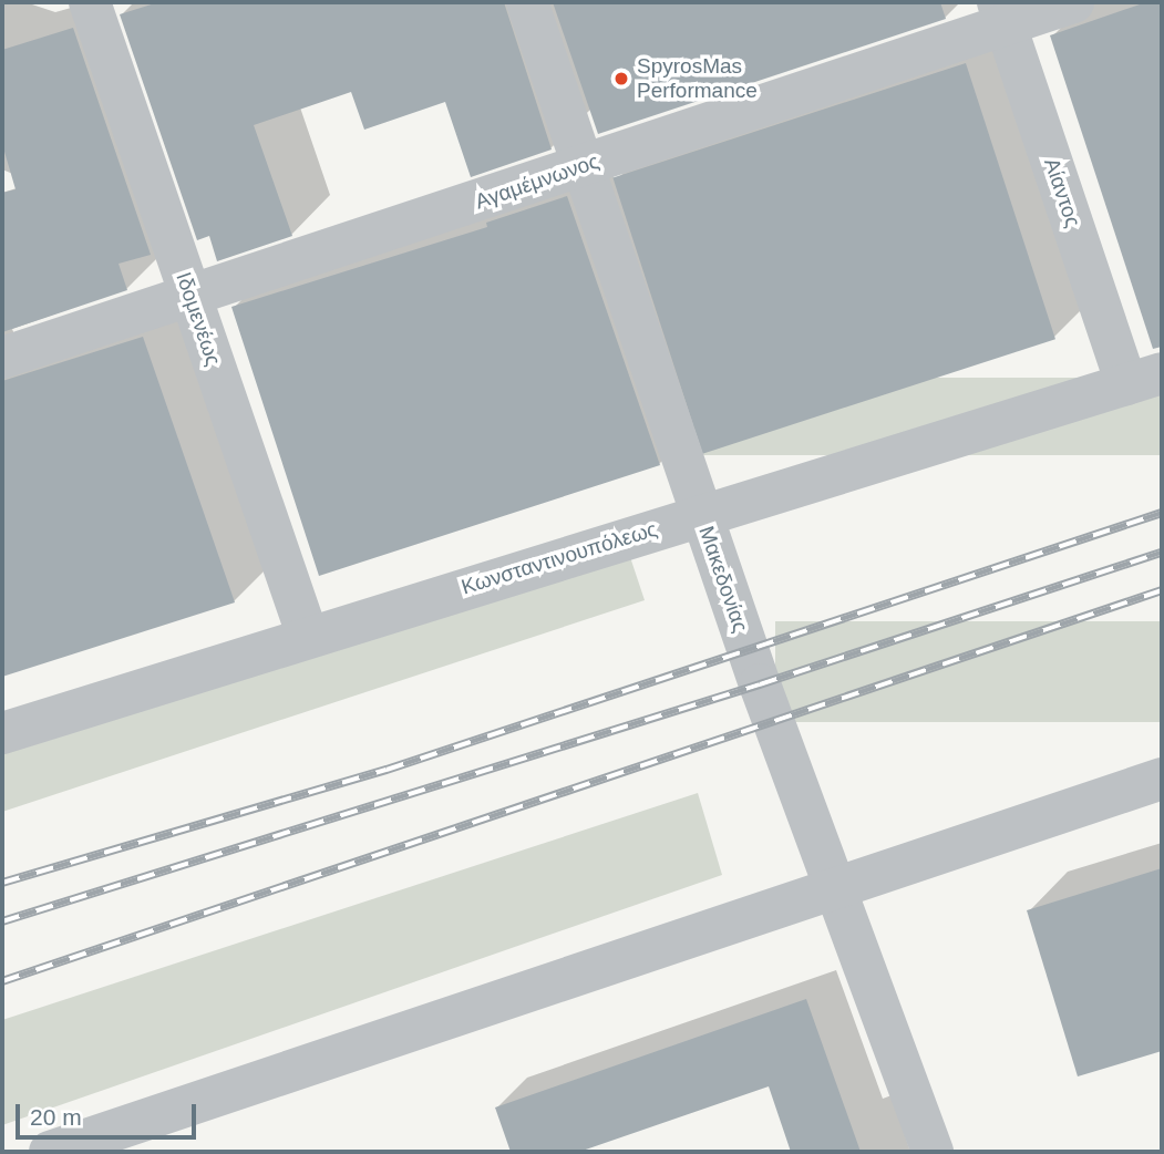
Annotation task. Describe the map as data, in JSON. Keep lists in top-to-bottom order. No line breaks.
{"streets":{"street":["Αγαμέμνωνος","Αίαντος","Ιδομενέως","Κωνσταντινουπόλεως","Μακεδονίας"]},"crossings":[["Αγαμέμνωνος","Αίαντος"],["Αγαμέμνωνος","Ιδομενέως"],["Αγαμέμνωνος","Μακεδονίας"],["Αίαντος","Κωνσταντινουπόλεως"],["Ιδομενέως","Κωνσταντινουπόλεως"],["Κωνσταντινουπόλεως","Μακεδονίας"]],"places":["SpyrosMas Performance"],"scale_bar":"20 m"}
